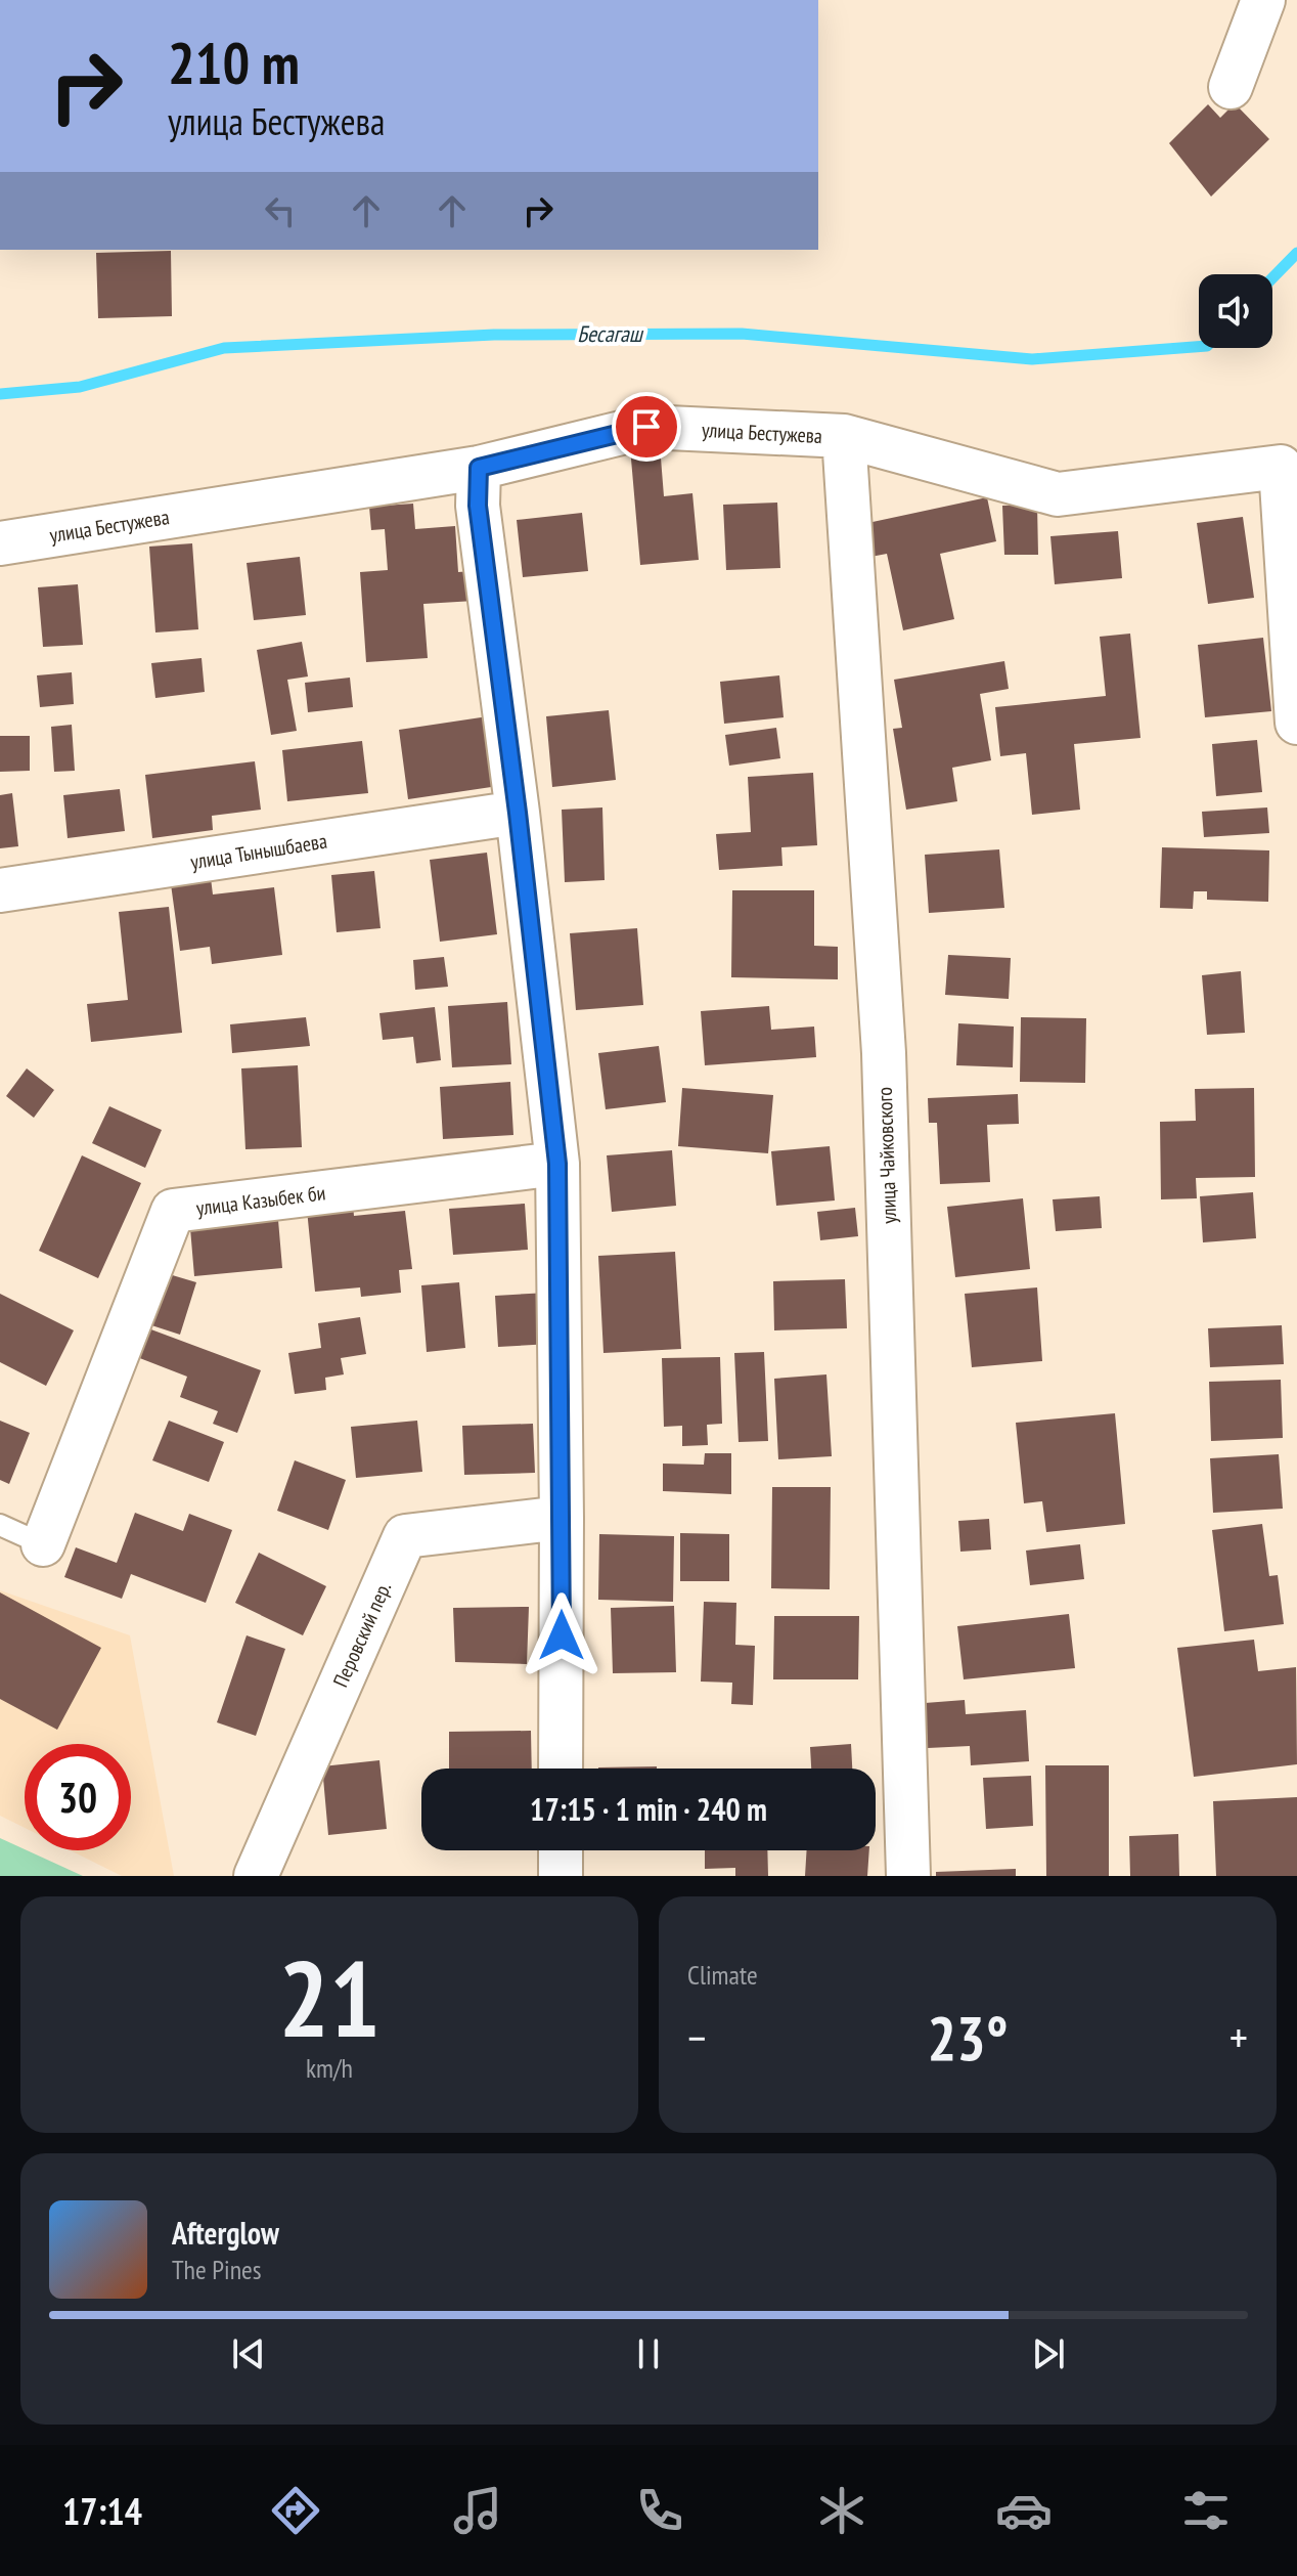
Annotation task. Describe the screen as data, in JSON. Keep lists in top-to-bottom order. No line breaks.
{"streets":{"street":["улица Бестужева","улица Тынышбаева","улица Чайковского","улица Казыбек би","Перовский пер."]},"crossings":[["улица Бестужева","улица Чайковского"]],"water":["Бесагаш"],"page":{"turn":["210 m","улица Бестужева"],"limit":"30","trip":"17:15 · 1 min · 240 m","tile":[["21","km/h"],"Climate"],"heat":["−","23°","+"],"song":["Afterglow","The Pines"],"tabs":"17:14"}}
